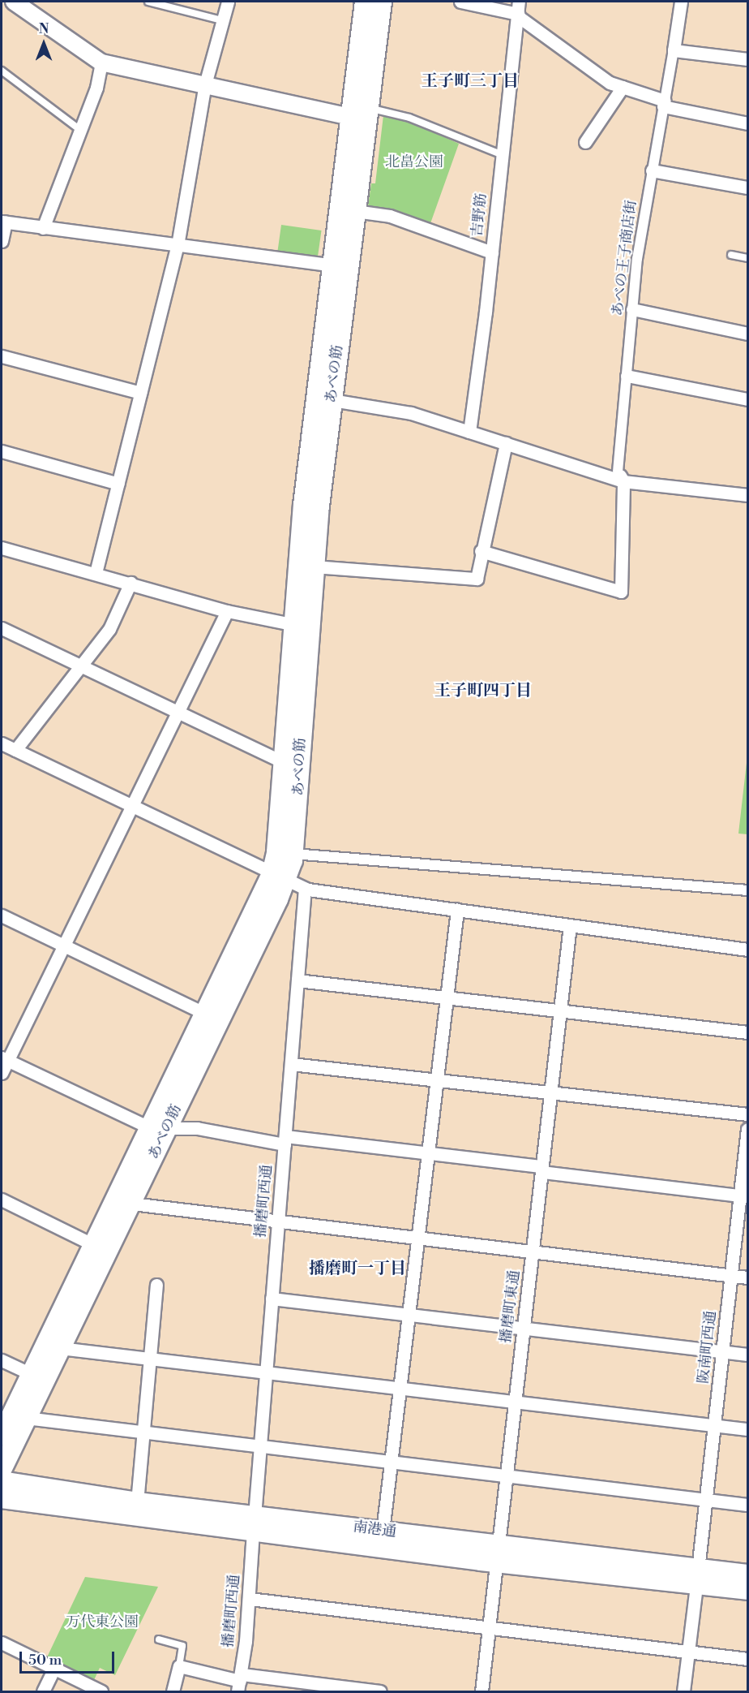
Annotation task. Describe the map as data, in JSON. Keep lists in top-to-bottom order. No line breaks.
{"streets":{"main road":["あべの筋","南港通"],"street":["吉野筋","あべの王子商店街","播磨町西通","播磨町東通","阪南町西通"]},"crossings":[["播磨町西通","南港通"],["播磨町東通","南港通"],["阪南町西通","南港通"]],"districts":["王子町三丁目","王子町四丁目","播磨町一丁目"],"parks":["北畠公園","万代東公園"],"scale_bar":"50 m","north":"top"}
